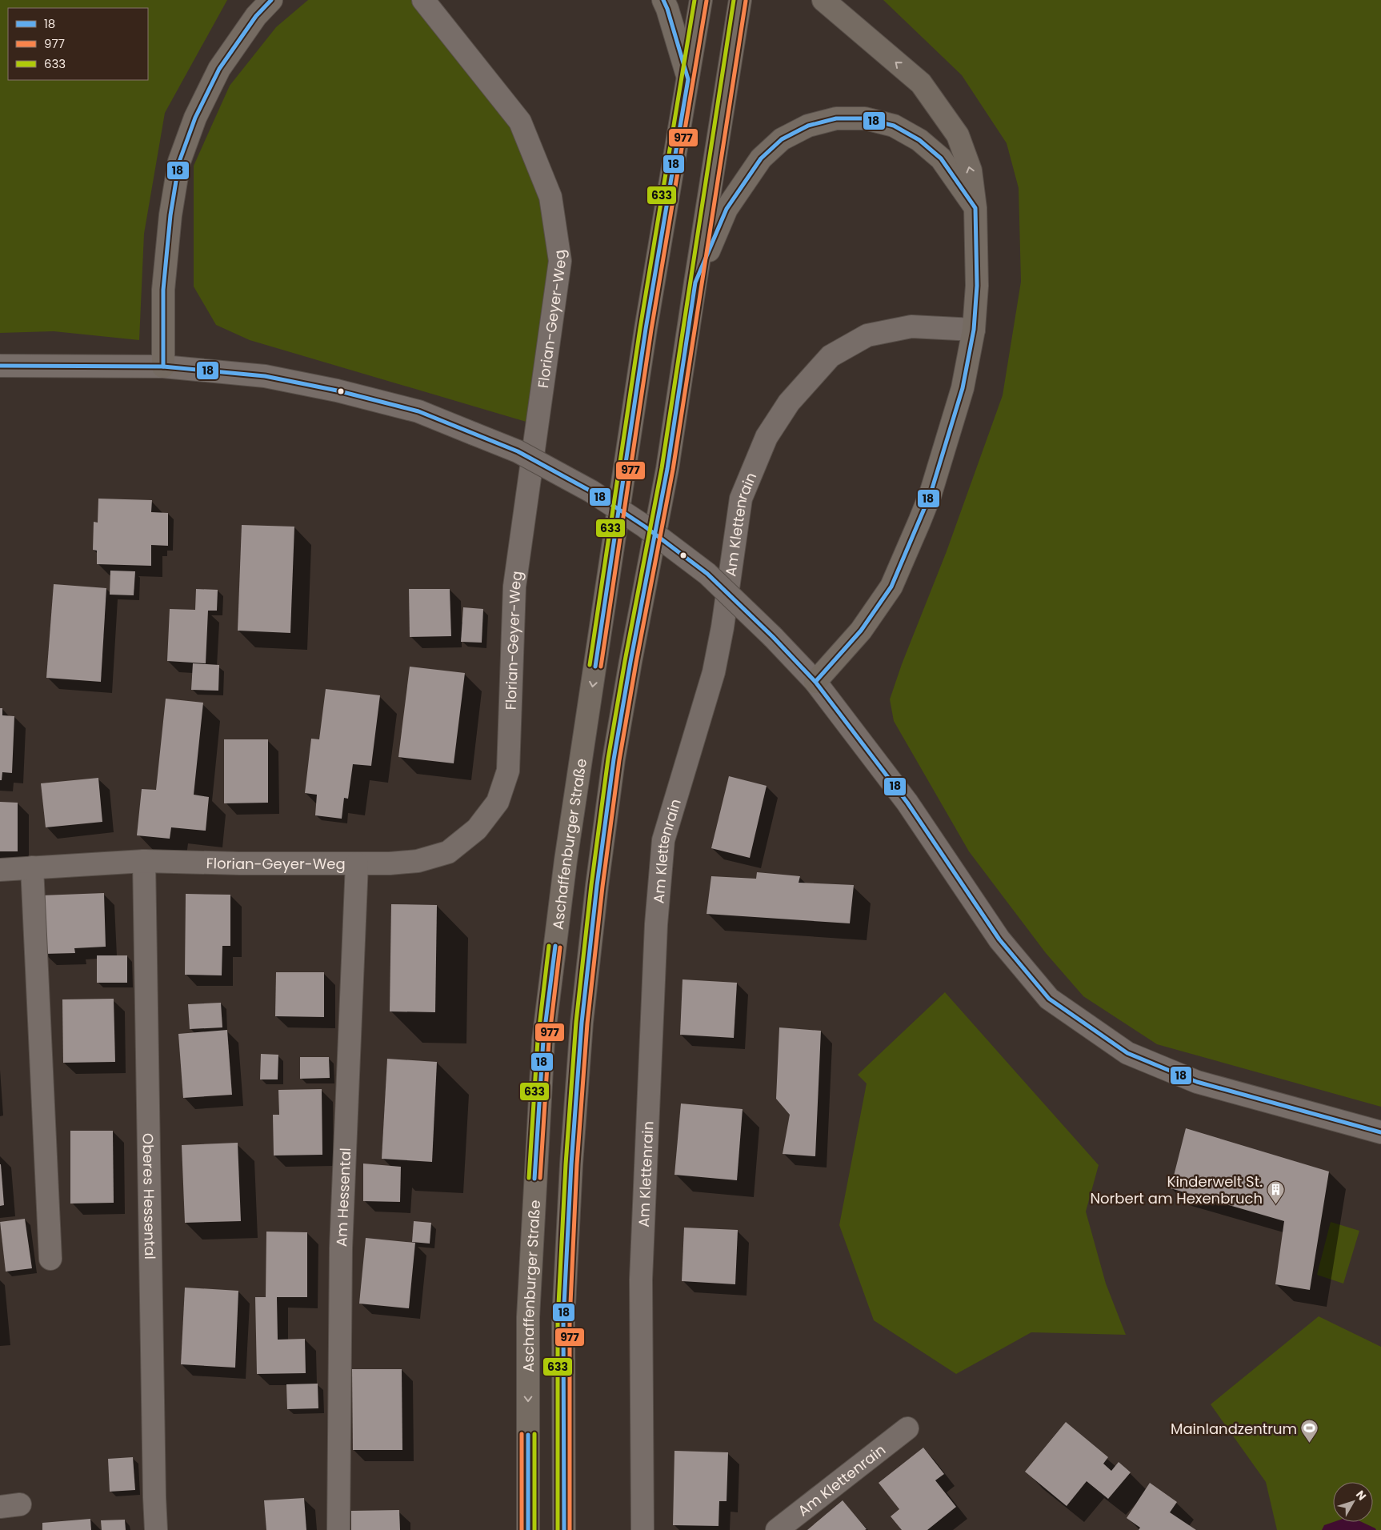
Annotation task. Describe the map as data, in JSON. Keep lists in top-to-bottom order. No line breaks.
{"streets":{"main road":["Aschaffenburger Straße"],"street":["Florian-Geyer-Weg","Am Klettenrain","Oberes Hessental","Am Hessental"]},"crossings":[["Florian-Geyer-Weg","Oberes Hessental"],["Florian-Geyer-Weg","Am Hessental"]],"places":{"building":["Kinderwelt St. Norbert am Hexenbruch"],"sports":["Mainlandzentrum"]},"lines":["transit line 18","transit line 633","transit line 977"],"legend":["18","977","633"],"north":"top right"}
